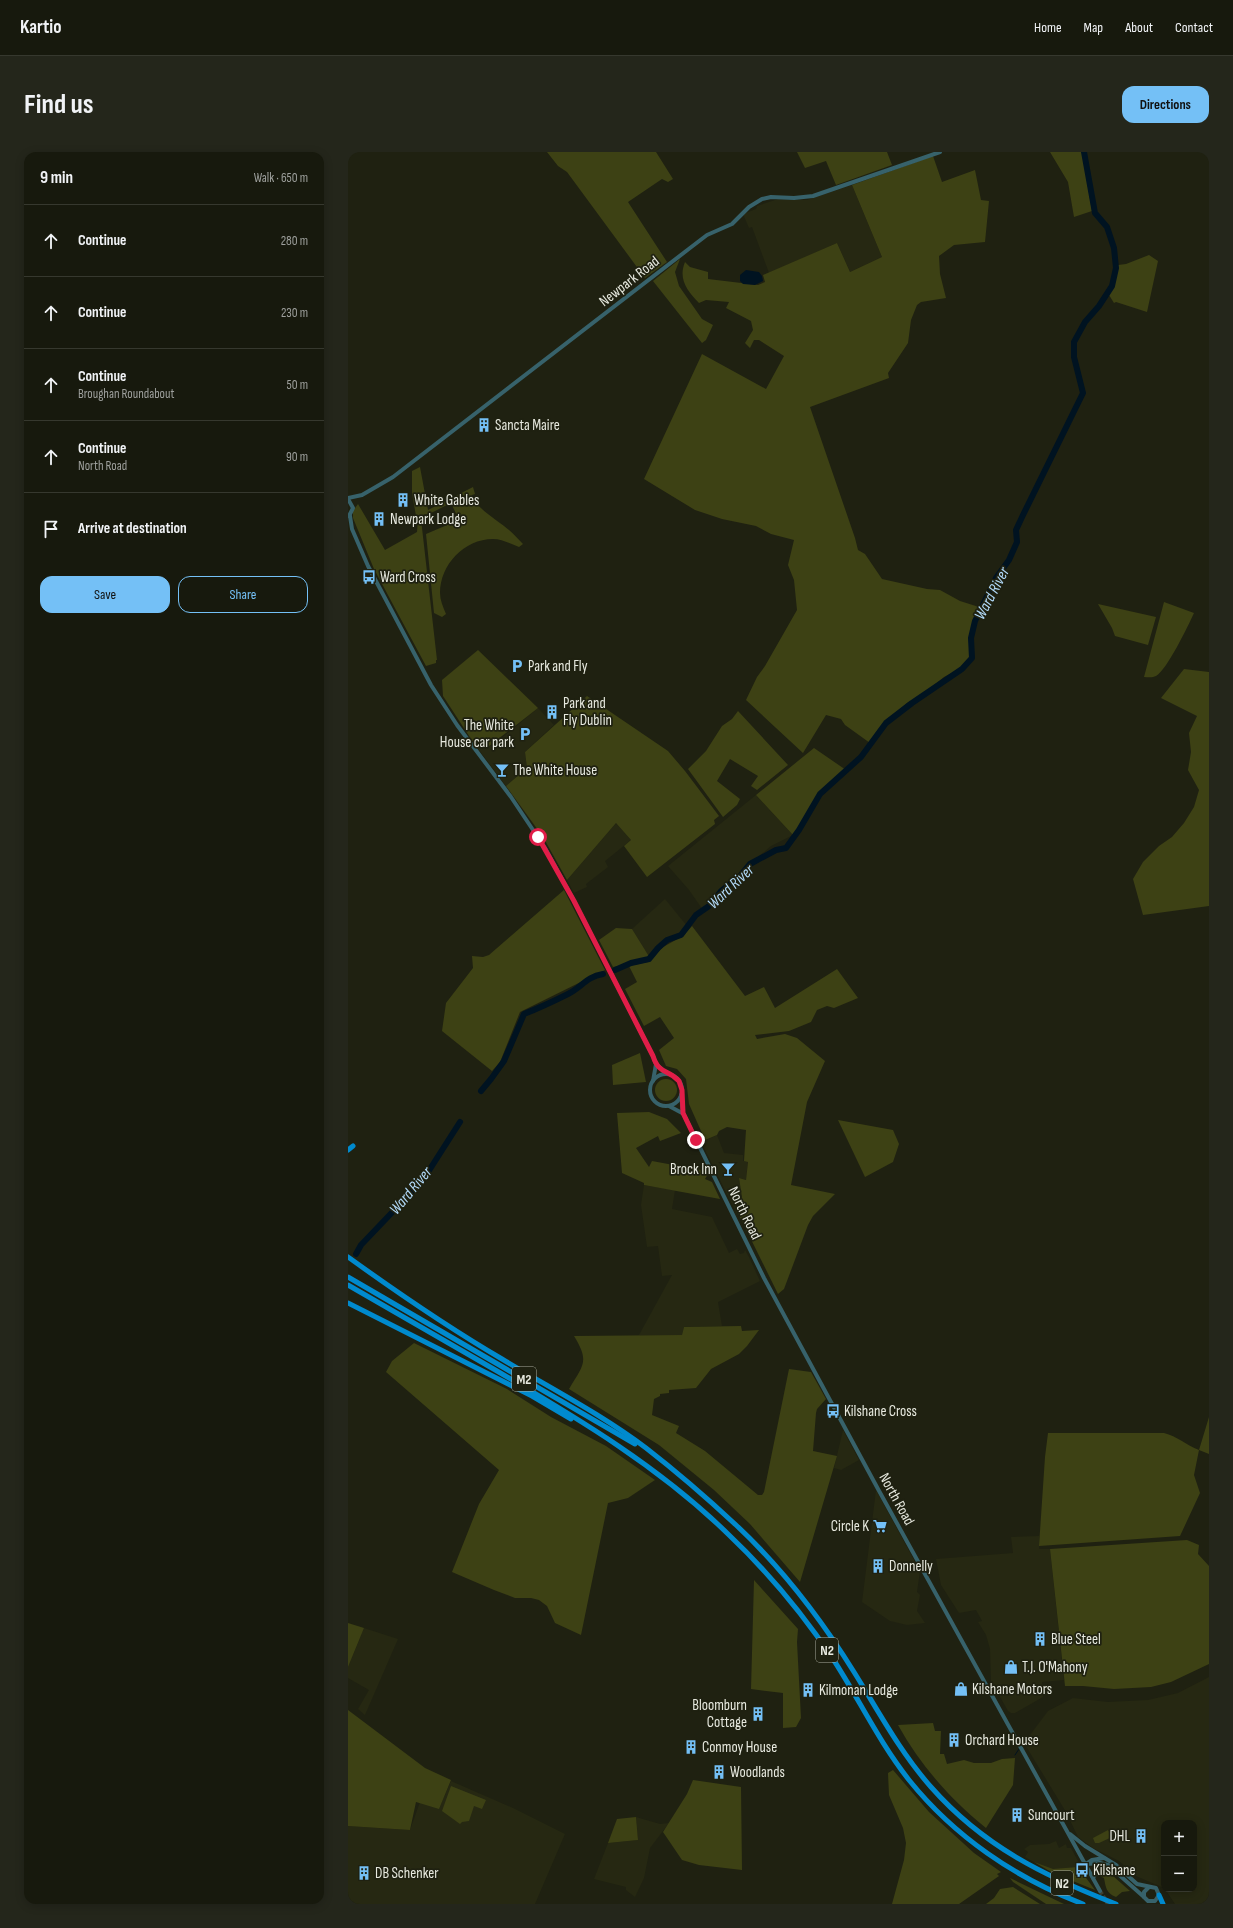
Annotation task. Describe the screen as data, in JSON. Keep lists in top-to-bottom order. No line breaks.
{"streets":{"highway":["M2","N2"],"main road":["Newpark Road","North Road"]},"crossings":[["M2","N2"]],"water":["Ward River"],"places":{"building":["Sancta Maire","White Gables","Newpark Lodge","Park and Fly Dublin","Donnelly","Blue Steel","Kilmonan Lodge","Bloomburn Cottage","Orchard House","Conmoy House","Woodlands","Suncourt","DHL","DB Schenker"],"bus stop":["Ward Cross","Kilshane Cross","Kilshane"],"parking":["Park and Fly","The White House car park"],"bar":["The White House","Brock Inn"],"supermarket":["Circle K"],"shop":["T.J. O'Mahony","Kilshane Motors"]},"page":{"header":"Kartio","nav":["Home","Map","About","Contact"],"buttons":["Directions",["Save","Share"]],"title":"Find us","heading":["9 min","Walk · 650 m"],"list":[["Continue","280 m"],["Continue","230 m"],["Continue","Broughan Roundabout","50 m"],["Continue","North Road","90 m"],"Arrive at destination"],"map_buttons":["+","−"]}}
